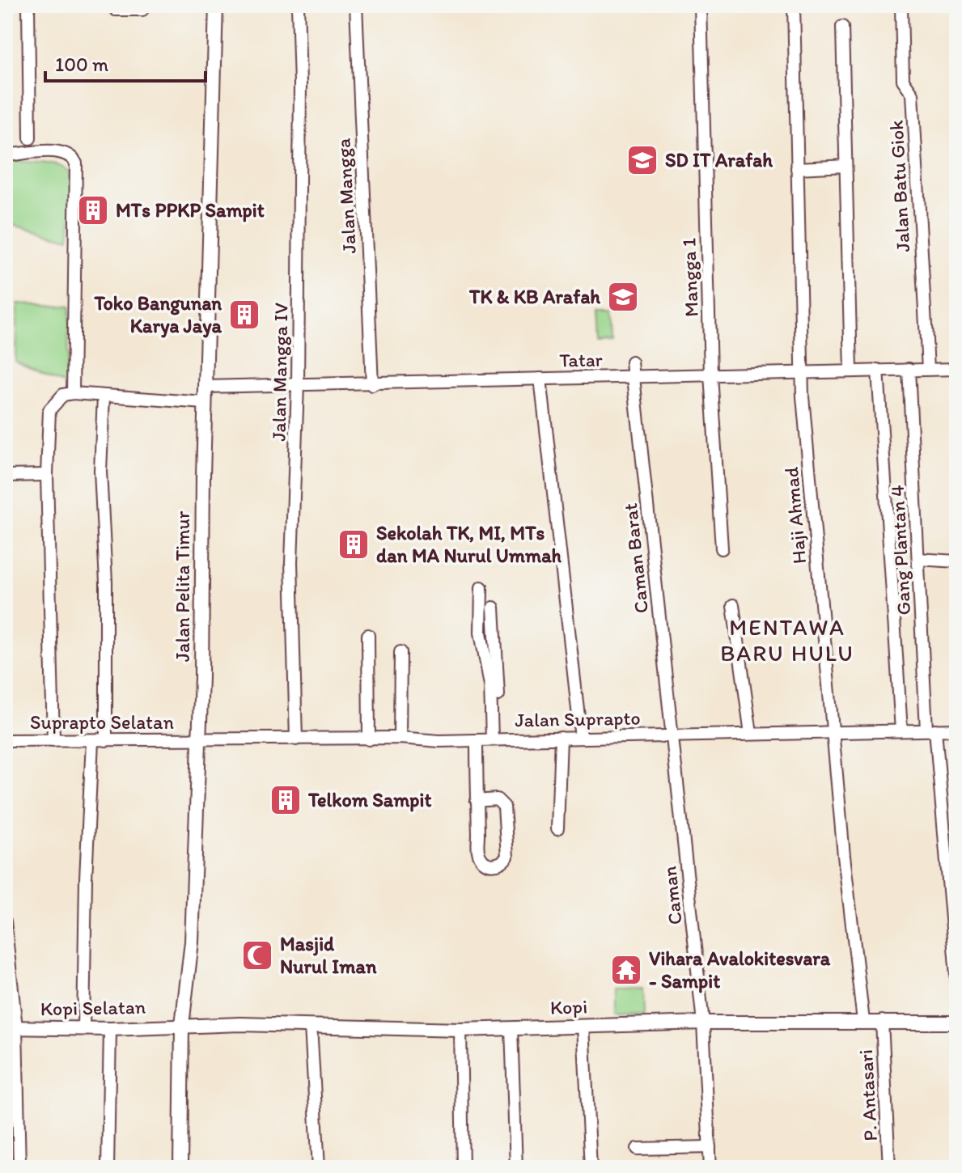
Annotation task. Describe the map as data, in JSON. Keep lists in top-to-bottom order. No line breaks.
{"streets":{"street":["Jalan Batu Giok","Jalan Mangga","Mangga 1","Tatar","Jalan Mangga IV","Haji Ahmad","Gang Plantan 4","Caman Barat","Jalan Pelita Timur","Jalan Suprapto","Suprapto Selatan","Caman","Kopi","Kopi Selatan","P. Antasari"]},"crossings":[["Jalan Batu Giok","Tatar"],["Jalan Mangga","Tatar"],["Mangga 1","Tatar"],["Tatar","Jalan Mangga IV"],["Tatar","Haji Ahmad"],["Tatar","Gang Plantan 4"],["Tatar","Caman Barat"],["Tatar","Jalan Pelita Timur"],["Jalan Mangga IV","Jalan Suprapto"],["Haji Ahmad","Jalan Suprapto"],["Haji Ahmad","Kopi"],["Gang Plantan 4","Jalan Suprapto"],["Caman Barat","Jalan Suprapto"],["Caman Barat","Caman"],["Jalan Pelita Timur","Jalan Suprapto"],["Jalan Pelita Timur","Suprapto Selatan"],["Jalan Pelita Timur","Kopi"],["Jalan Pelita Timur","Kopi Selatan"],["Jalan Suprapto","Suprapto Selatan"],["Jalan Suprapto","Caman"],["Caman","Kopi"],["Kopi","Kopi Selatan"],["Kopi","P. Antasari"]],"districts":["MENTAWA BARU HULU"],"places":{"school or university":["SD IT Arafah","TK & KB Arafah"],"building":["MTs PPKP Sampit","Toko Bangunan Karya Jaya","Sekolah TK, MI, MTs dan MA Nurul Ummah","Telkom Sampit"],"mosque":["Masjid Nurul Iman"],"temple":["Vihara Avalokitesvara - Sampit"]},"scale_bar":"100 m"}
